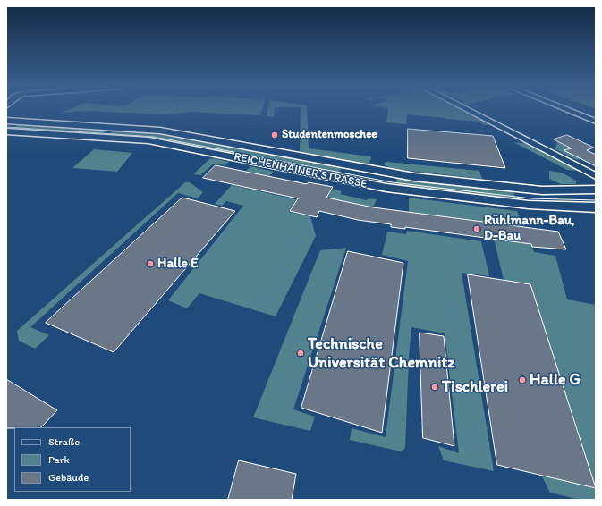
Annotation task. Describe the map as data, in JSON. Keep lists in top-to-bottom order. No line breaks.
{"streets":{"street":["REICHENHAINER STRASSE"]},"places":["Studentenmoschee","Rühlmann-Bau, D-Bau","Halle E","Technische Universität Chemnitz","Halle G","Tischlerei"],"legend":["Straße","Park","Gebäude"]}
